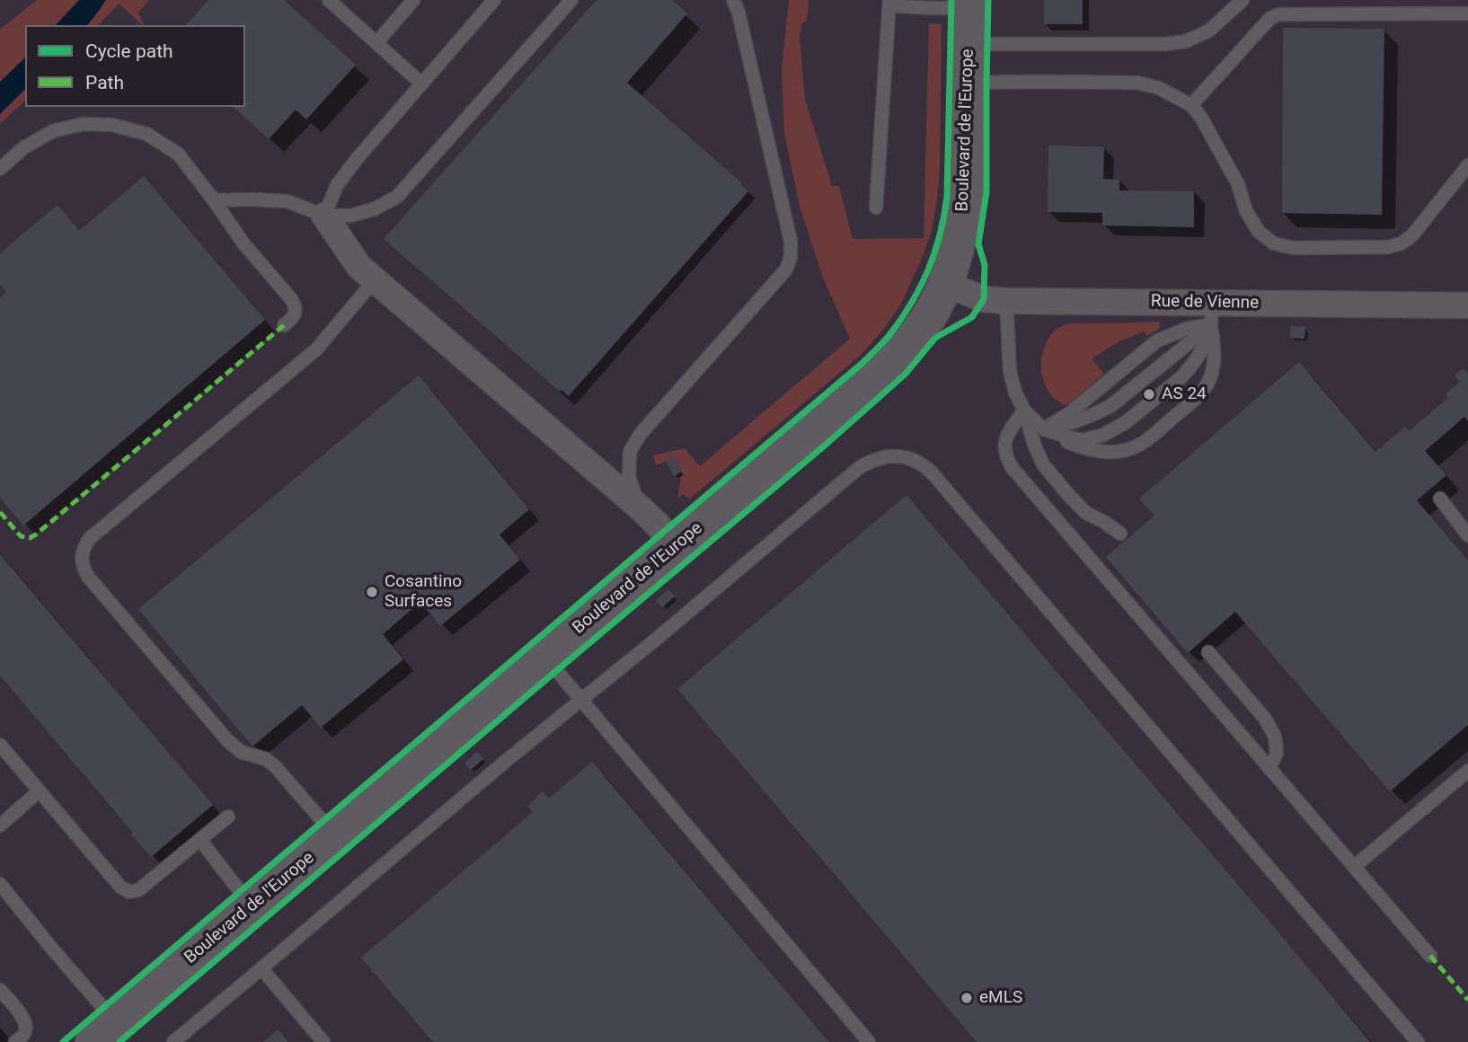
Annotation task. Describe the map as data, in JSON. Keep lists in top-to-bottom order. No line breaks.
{"streets":{"street":["Boulevard de l'Europe","Rue de Vienne"]},"crossings":[["Boulevard de l'Europe","Rue de Vienne"]],"places":["AS 24","Cosantino Surfaces","eMLS"],"legend":["Cycle path","Path"]}
